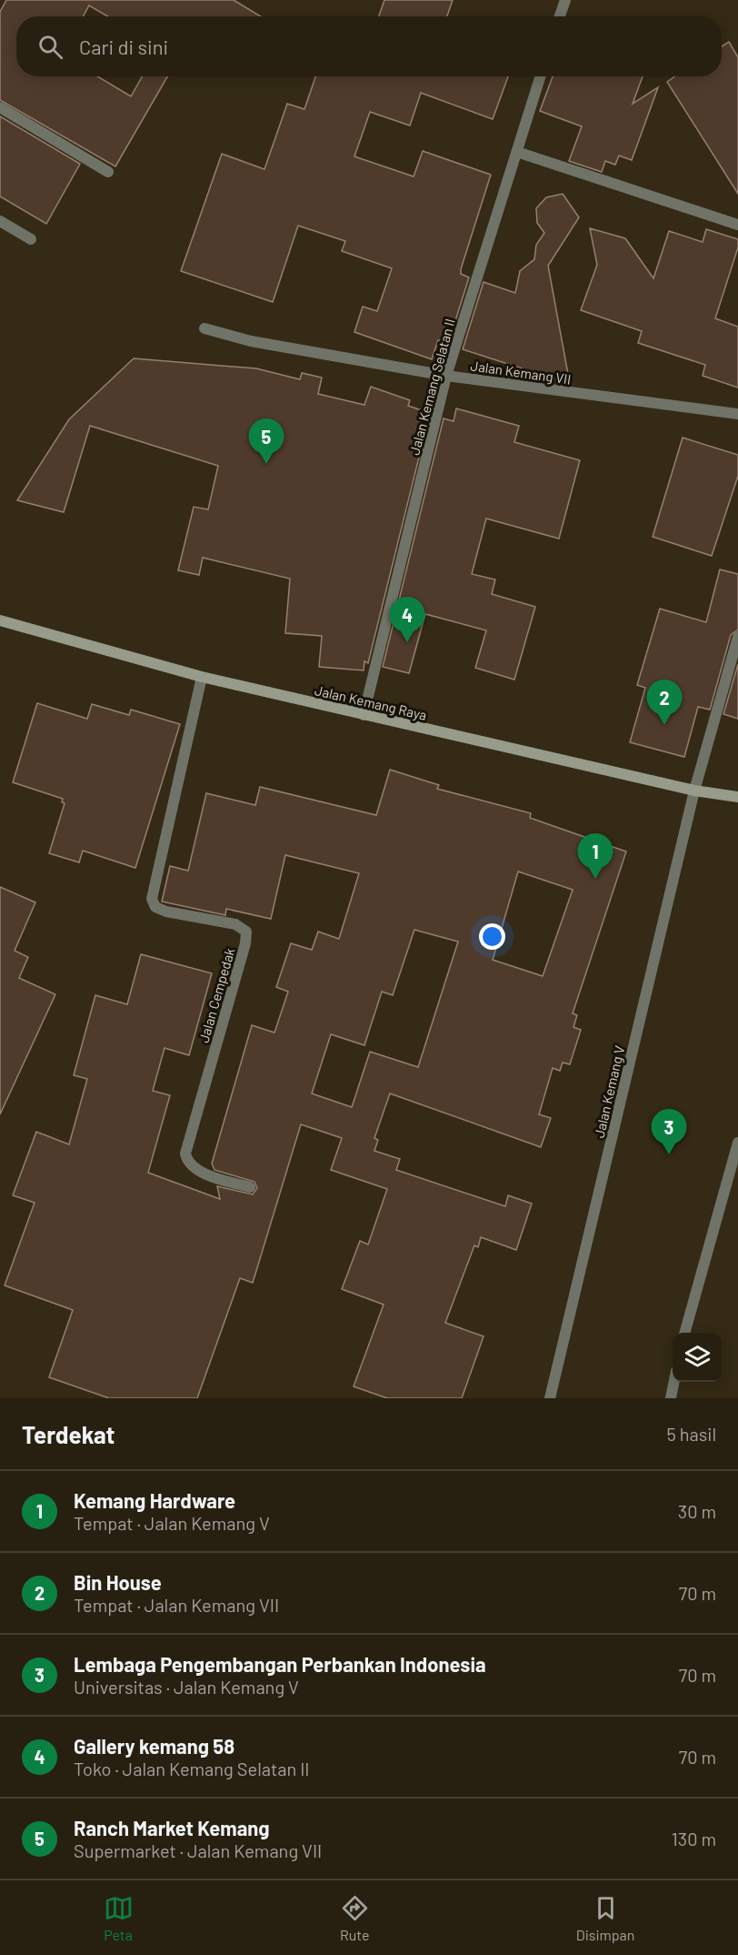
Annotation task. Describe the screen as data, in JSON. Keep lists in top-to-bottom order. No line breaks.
{"streets":{"street":["Jalan Kemang VII","Jalan Kemang Selatan II","Jalan Kemang Raya","Jalan Cempedak","Jalan Kemang V"]},"crossings":[["Jalan Kemang VII","Jalan Kemang Selatan II"],["Jalan Kemang Selatan II","Jalan Kemang Raya"],["Jalan Kemang Raya","Jalan Cempedak"],["Jalan Kemang Raya","Jalan Kemang V"]],"page":{"search":"Cari di sini","pins":["5","4","2","1","3"],"heading":["Terdekat","5 hasil"],"list":[{"mark":"1","name":"Kemang Hardware","note":"Tempat · Jalan Kemang V","value":"30 m"},{"mark":"2","name":"Bin House","note":"Tempat · Jalan Kemang VII","value":"70 m"},{"mark":"3","name":"Lembaga Pengembangan Perbankan Indonesia","note":"Universitas · Jalan Kemang V","value":"70 m"},{"mark":"4","name":"Gallery kemang 58","note":"Toko · Jalan Kemang Selatan II","value":"70 m"},{"mark":"5","name":"Ranch Market Kemang","note":"Supermarket · Jalan Kemang VII","value":"130 m"}],"nav":["Peta","Rute","Disimpan"]}}
